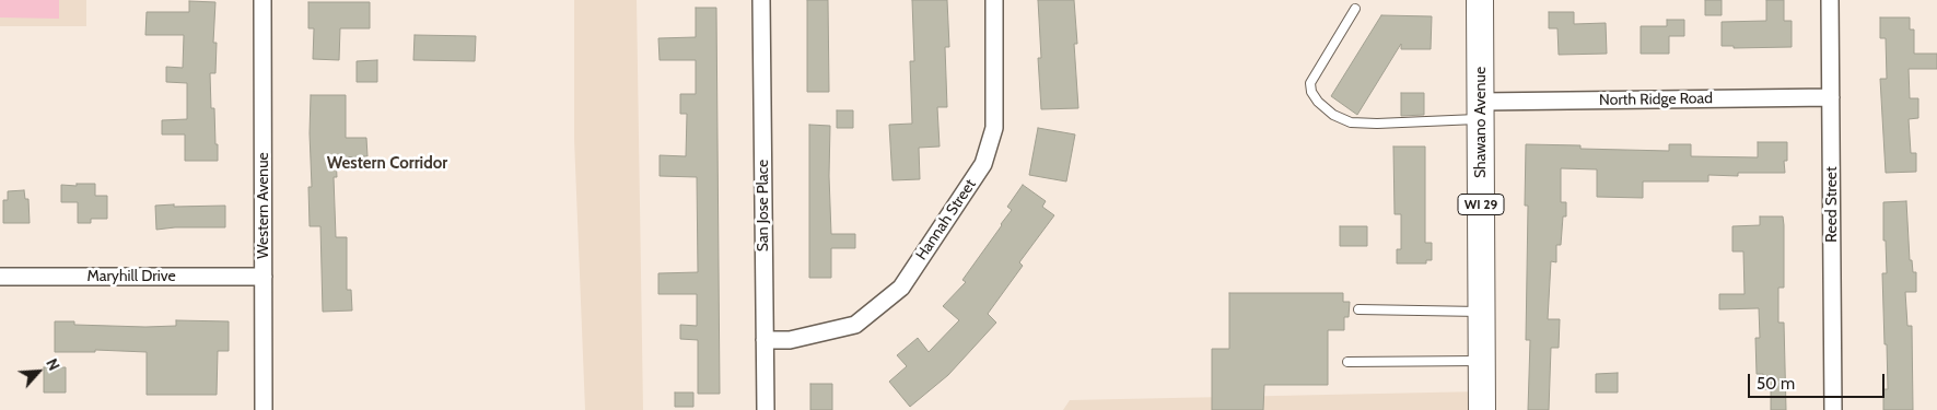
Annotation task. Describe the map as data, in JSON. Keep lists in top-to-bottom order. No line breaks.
{"streets":{"main road":["Shawano Avenue","WI 29"],"street":["North Ridge Road","Reed Street","Western Avenue","San Jose Place","Hannah Street","Maryhill Drive"]},"crossings":[["North Ridge Road","Shawano Avenue"],["North Ridge Road","Reed Street"],["Western Avenue","Maryhill Drive"],["San Jose Place","Hannah Street"]],"districts":["Western Corridor"],"scale_bar":"50 m","north":"top right"}
